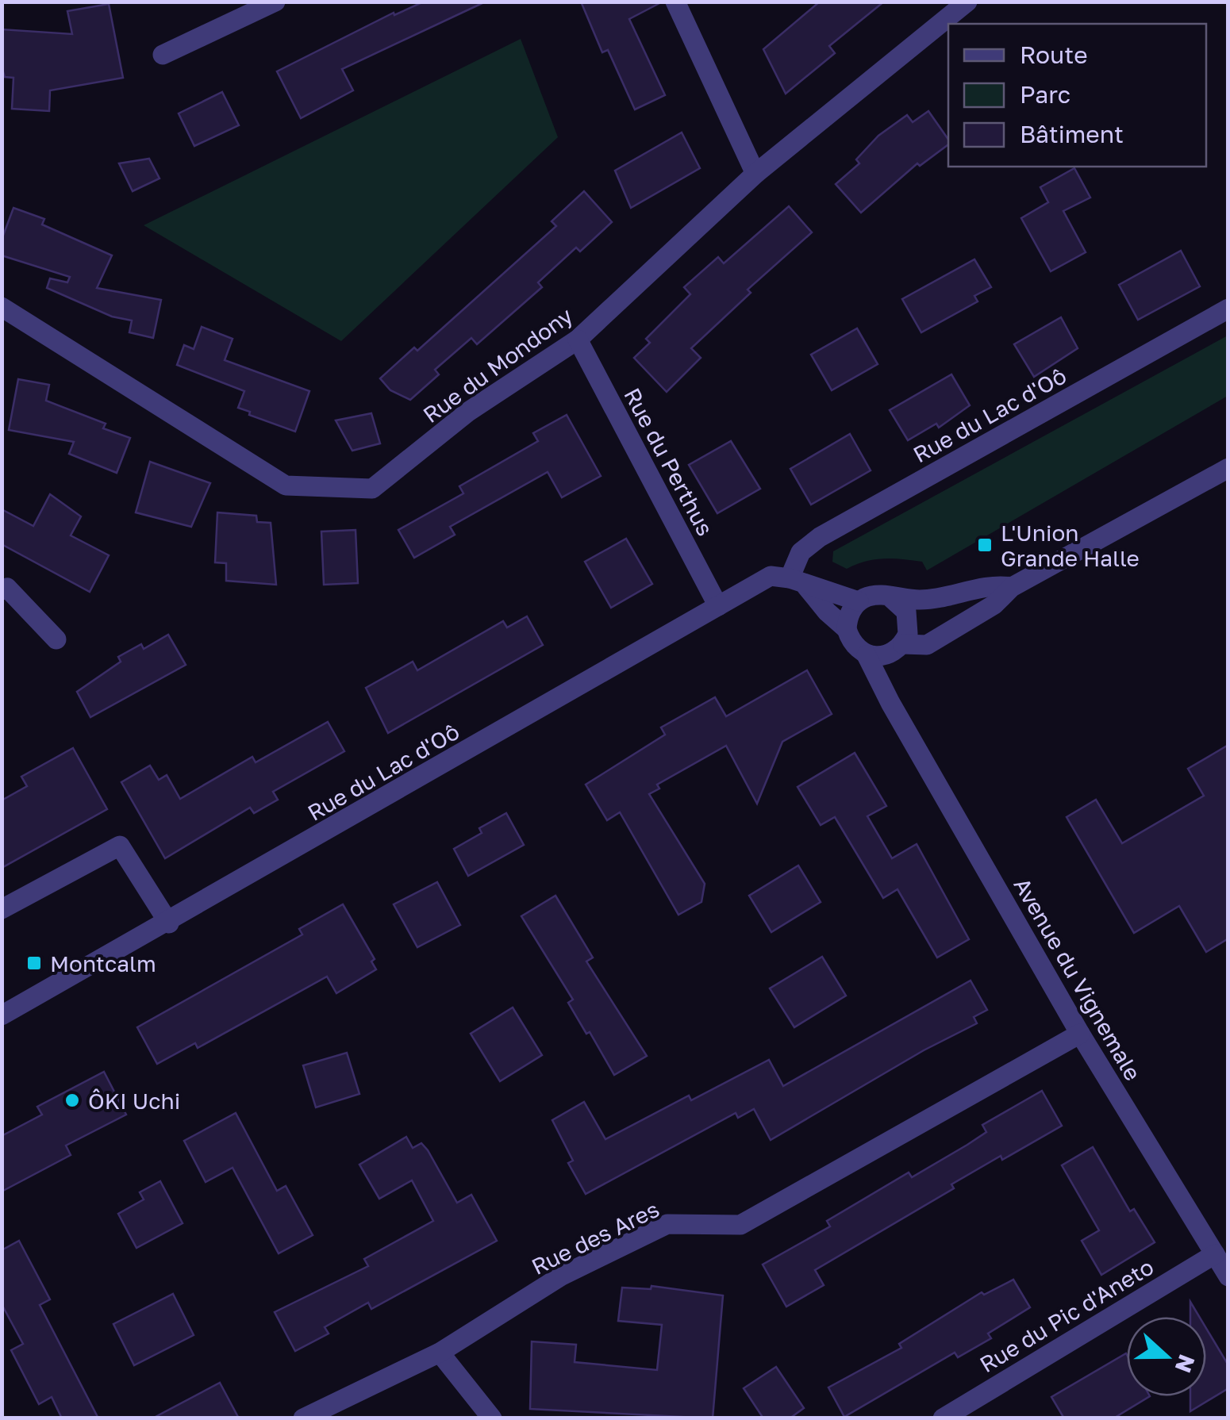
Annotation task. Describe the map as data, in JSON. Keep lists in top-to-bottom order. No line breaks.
{"streets":{"street":["Rue du Mondony","Rue du Lac d'Oô","Rue du Perthus","Avenue du Vignemale","Rue des Ares","Rue du Pic d'Aneto"]},"crossings":[["Rue du Mondony","Rue du Perthus"],["Rue du Lac d'Oô","Rue du Perthus"],["Rue du Lac d'Oô","Avenue du Vignemale"],["Avenue du Vignemale","Rue des Ares"],["Avenue du Vignemale","Rue du Pic d'Aneto"]],"places":{"transit":["L'Union Grande Halle","Montcalm"],"other":["ÔKI Uchi"]},"legend":["Route","Parc","Bâtiment"],"north":"right"}
